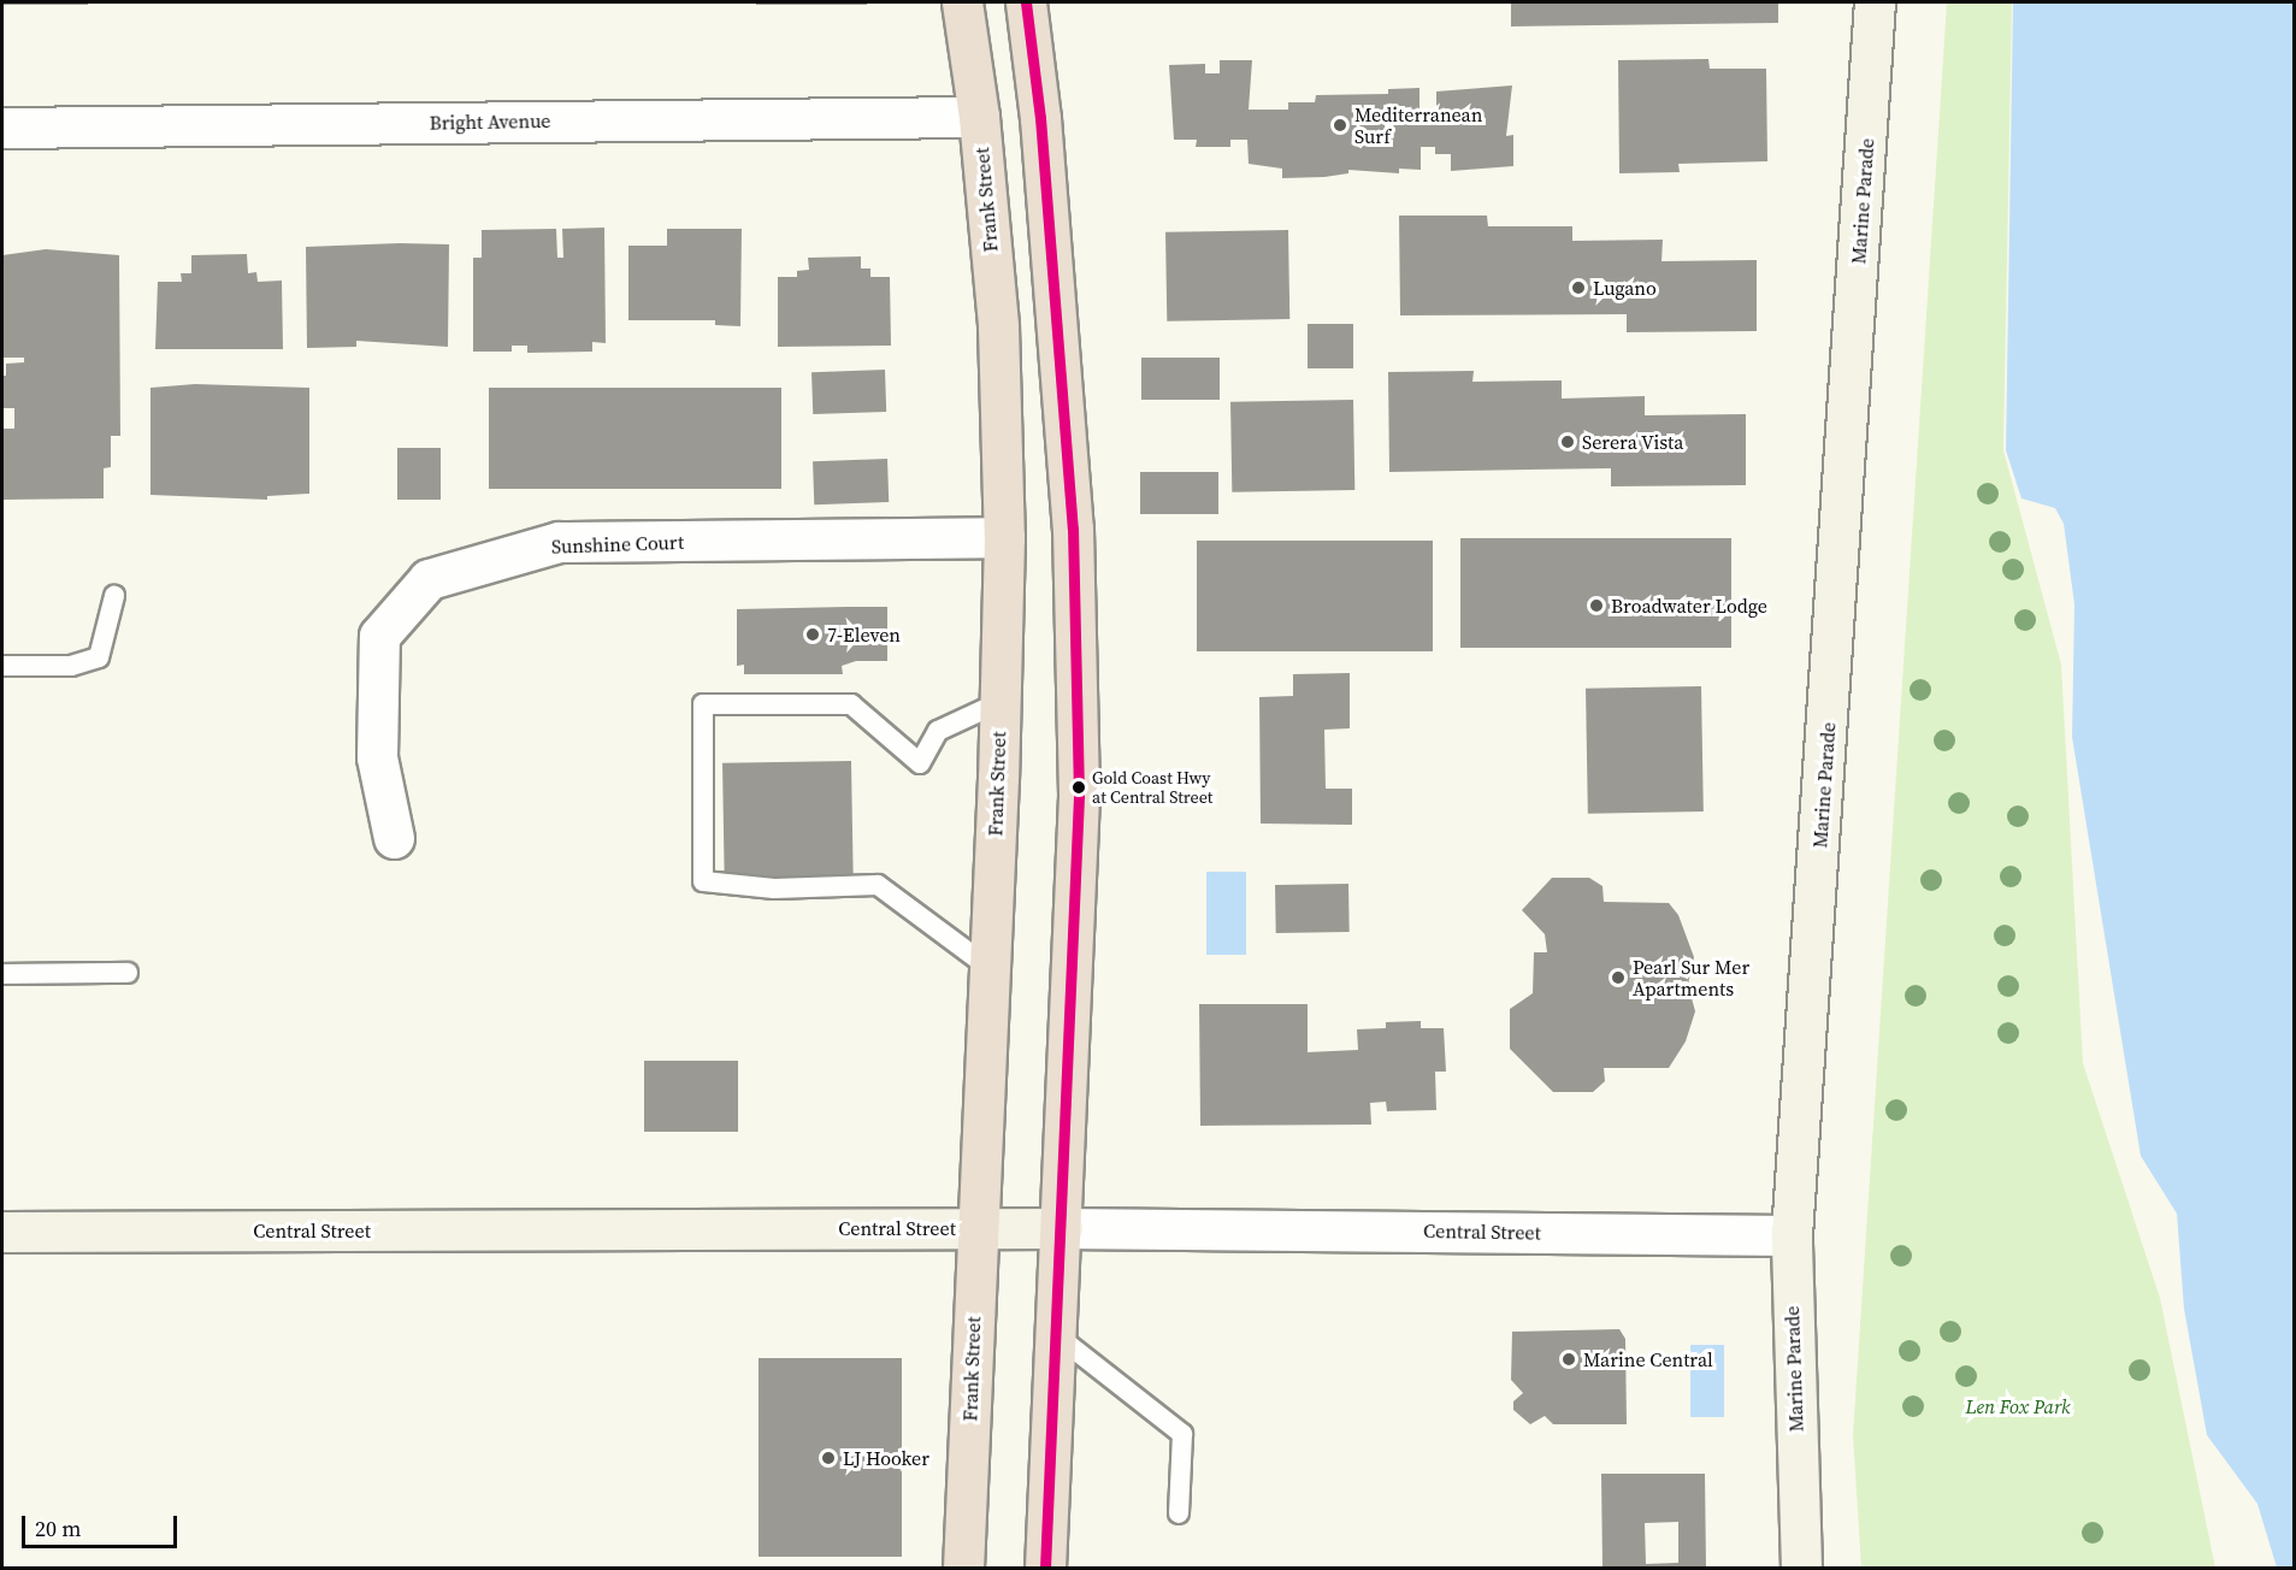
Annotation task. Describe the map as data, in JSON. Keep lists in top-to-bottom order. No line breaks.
{"streets":{"highway":["Frank Street"],"street":["Bright Avenue","Marine Parade","Sunshine Court","Central Street"]},"crossings":[["Bright Avenue","Frank Street"],["Frank Street","Sunshine Court"],["Frank Street","Central Street"],["Marine Parade","Central Street"]],"parks":["Len Fox Park"],"places":["Mediterranean Surf","Lugano","Serera Vista","Broadwater Lodge","7-Eleven","Gold Coast Hwy at Central Street","Pearl Sur Mer Apartments","Marine Central","LJ Hooker"],"scale_bar":"20 m"}
